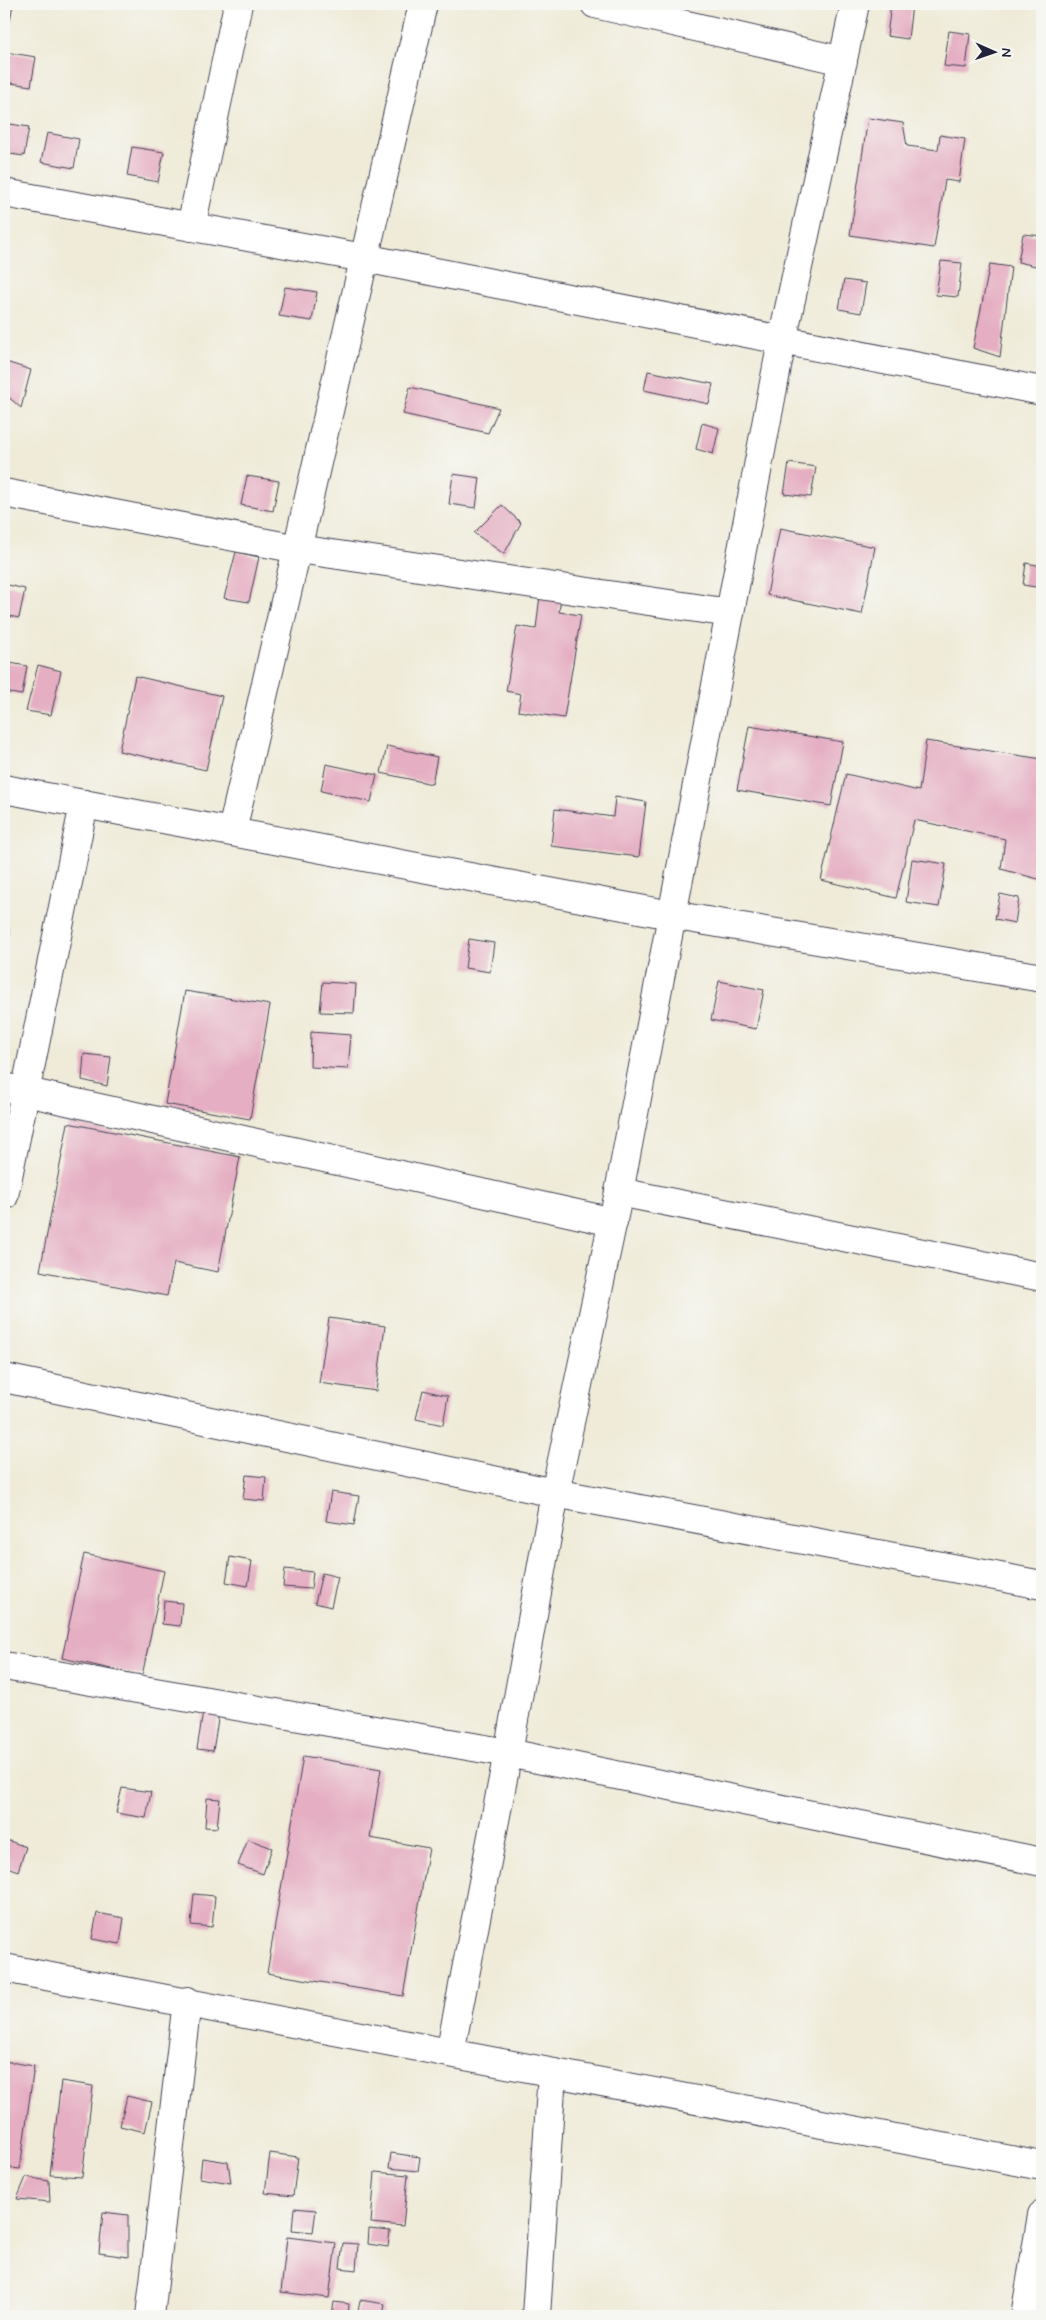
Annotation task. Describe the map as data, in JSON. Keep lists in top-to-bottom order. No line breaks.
{"north":"right"}
